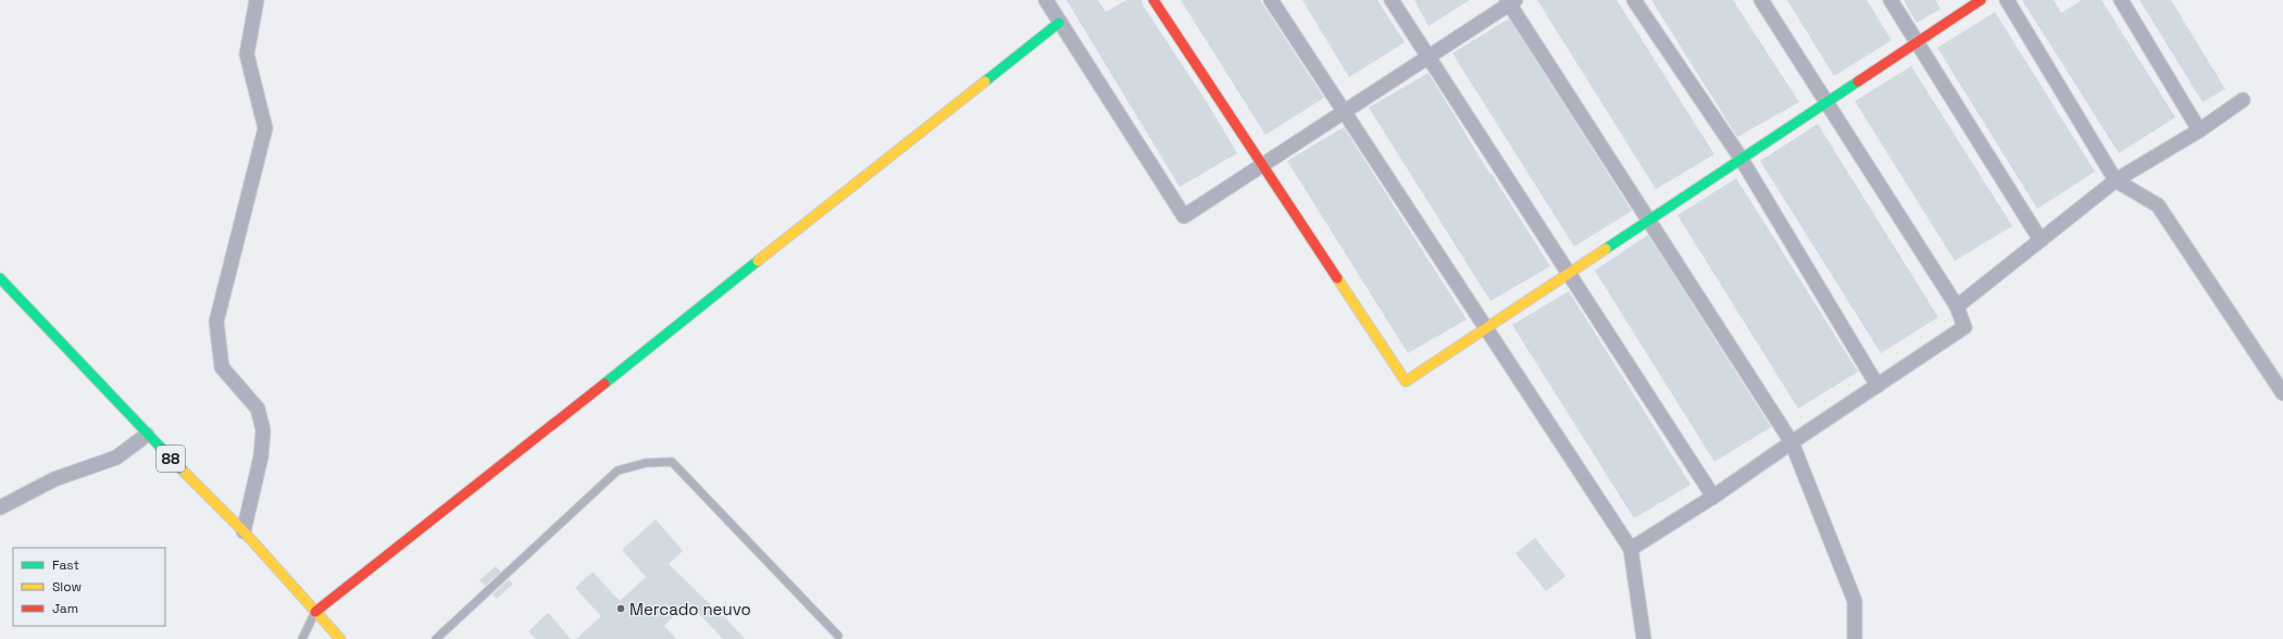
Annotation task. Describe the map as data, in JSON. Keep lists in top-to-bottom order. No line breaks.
{"streets":{"main road":["88"]},"places":["Mercado neuvo"],"legend":["Fast","Slow","Jam"]}
